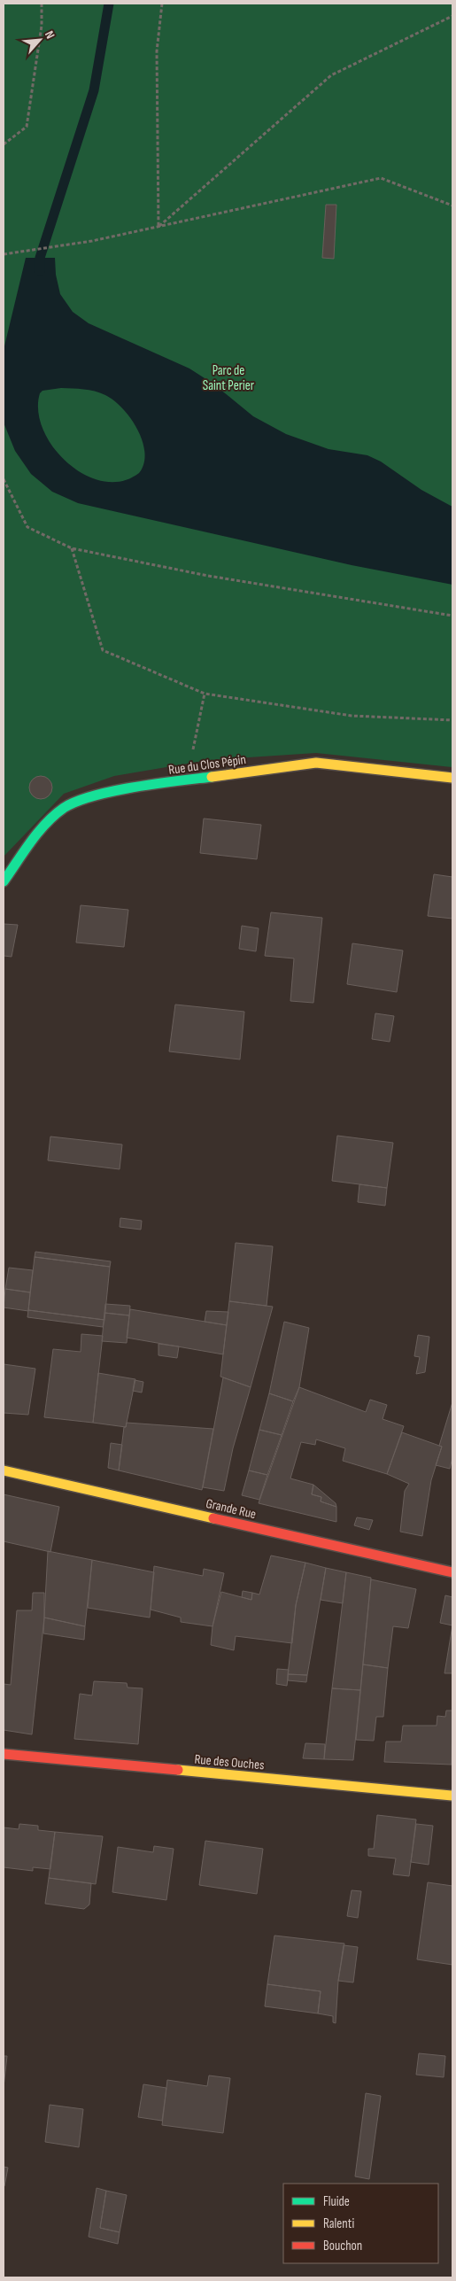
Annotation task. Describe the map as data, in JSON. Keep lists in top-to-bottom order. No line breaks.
{"streets":{"street":["Rue du Clos Pépin","Grande Rue","Rue des Ouches"]},"parks":["Parc de Saint Perier"],"legend":["Fluide","Ralenti","Bouchon"],"north":"top right"}
